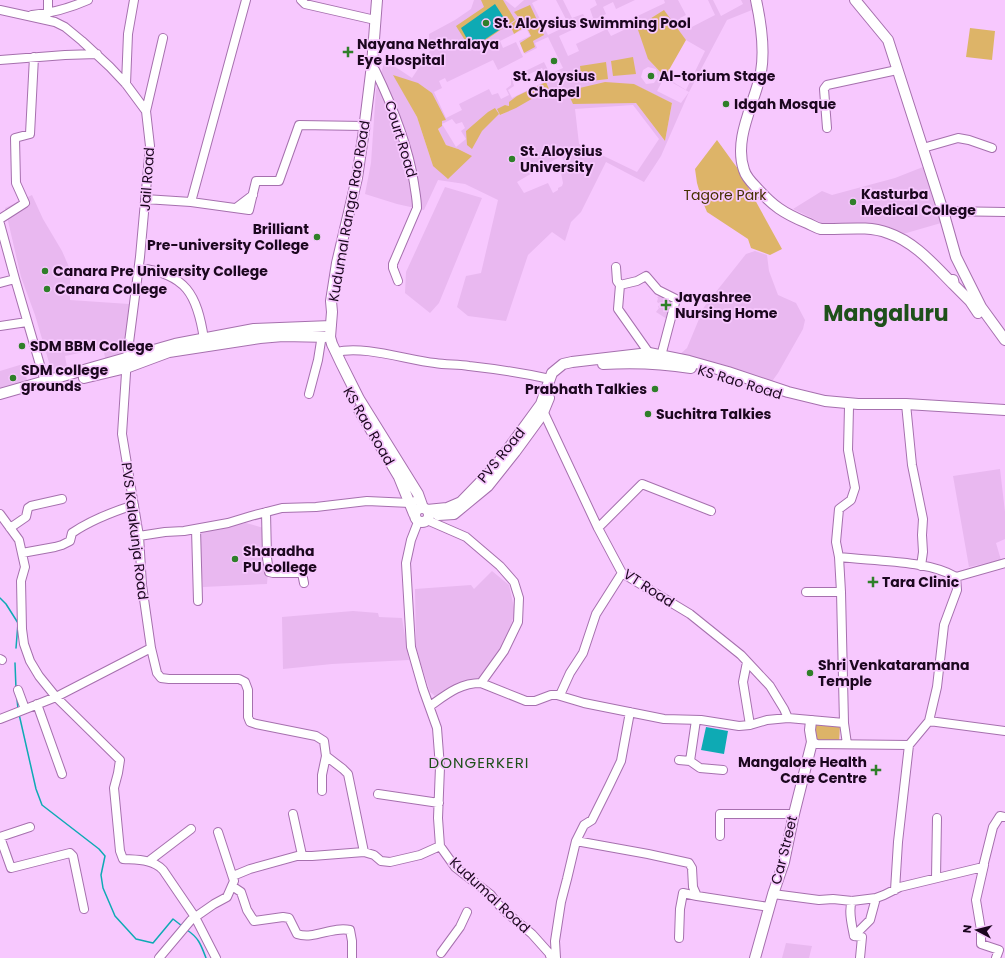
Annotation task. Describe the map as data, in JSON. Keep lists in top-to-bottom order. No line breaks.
{"streets":{"main road":["Kudumal Ranga Rao Road","KS Rao Road","PVS Road","Car Street"],"street":["Court Road","Jail Road","PVS Kalakunja Road","VT Road","Kudumal Road"]},"crossings":[["Court Road","Kudumal Ranga Rao Road"],["Jail Road","PVS Kalakunja Road"],["Kudumal Ranga Rao Road","KS Rao Road"],["KS Rao Road","PVS Road"],["KS Rao Road","VT Road"],["KS Rao Road","Kudumal Road"],["PVS Road","VT Road"],["PVS Road","Kudumal Road"]],"districts":["Mangaluru","DONGERKERI"],"parks":["Tagore Park"],"places":{"other":["St. Aloysius Swimming Pool","St. Aloysius Chapel","Al-torium Stage","Idgah Mosque","St. Aloysius University","Kasturba Medical College","Brilliant Pre-university College","Canara Pre University College","Canara College","SDM BBM College","SDM college grounds","Prabhath Talkies","Suchitra Talkies","Sharadha PU college","Shri Venkataramana Temple"],"health":["Nayana Nethralaya Eye Hospital","Jayashree Nursing Home","Tara Clinic","Mangalore Health Care Centre"]},"north":"left"}
